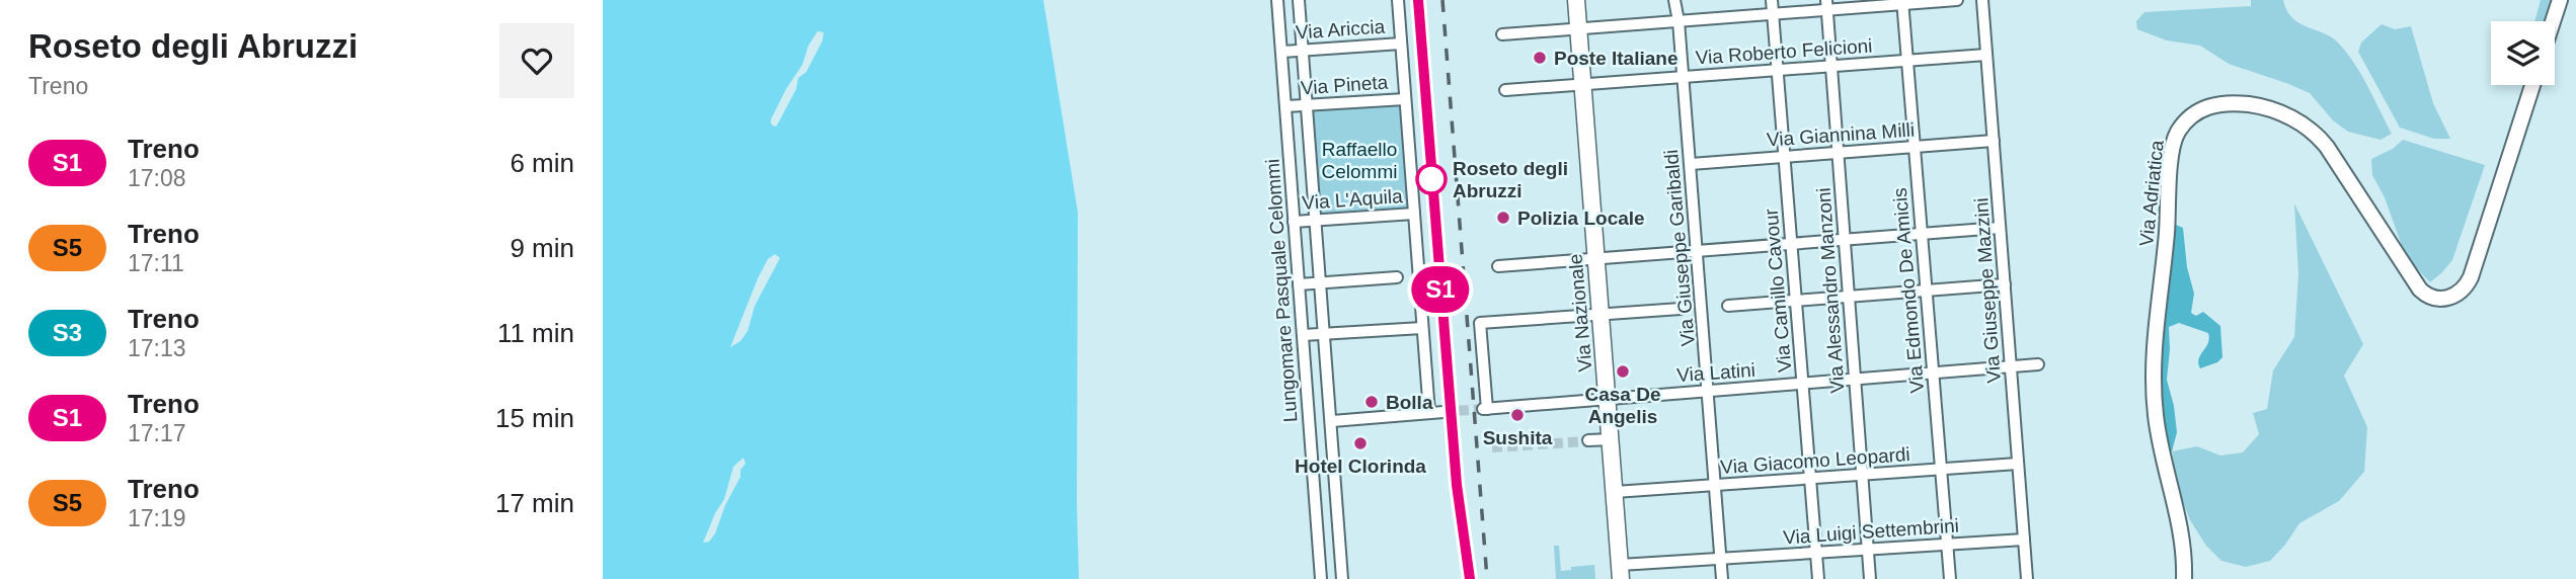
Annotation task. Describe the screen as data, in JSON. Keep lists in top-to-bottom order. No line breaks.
{"streets":{"main road":["Via Adriatica","Via Nazionale"],"street":["Via Ariccia","Via Roberto Felicioni","Via Pineta","Via Giannina Milli","Via L'Aquila","Via Giuseppe Garibaldi","Lungomare Pasquale Celommi","Via Camillo Cavour","Via Alessandro Manzoni","Via Edmondo De Amicis","Via Giuseppe Mazzini","Via Latini","Via Giacomo Leopardi","Via Luigi Settembrini"]},"crossings":[["Via Ariccia","Lungomare Pasquale Celommi"],["Via Roberto Felicioni","Via Giuseppe Garibaldi"],["Via Roberto Felicioni","Via Camillo Cavour"],["Via Roberto Felicioni","Via Alessandro Manzoni"],["Via Roberto Felicioni","Via Edmondo De Amicis"],["Via Roberto Felicioni","Via Giuseppe Mazzini"],["Via Roberto Felicioni","Via Nazionale"],["Via Pineta","Lungomare Pasquale Celommi"],["Via Giannina Milli","Via Giuseppe Garibaldi"],["Via Giannina Milli","Via Camillo Cavour"],["Via Giannina Milli","Via Alessandro Manzoni"],["Via Giannina Milli","Via Edmondo De Amicis"],["Via Giannina Milli","Via Giuseppe Mazzini"],["Via L'Aquila","Lungomare Pasquale Celommi"],["Via Giuseppe Garibaldi","Via Latini"],["Via Giuseppe Garibaldi","Via Giacomo Leopardi"],["Via Giuseppe Garibaldi","Via Luigi Settembrini"],["Via Camillo Cavour","Via Latini"],["Via Camillo Cavour","Via Giacomo Leopardi"],["Via Camillo Cavour","Via Luigi Settembrini"],["Via Alessandro Manzoni","Via Latini"],["Via Alessandro Manzoni","Via Giacomo Leopardi"],["Via Alessandro Manzoni","Via Luigi Settembrini"],["Via Edmondo De Amicis","Via Latini"],["Via Edmondo De Amicis","Via Giacomo Leopardi"],["Via Edmondo De Amicis","Via Luigi Settembrini"],["Via Giuseppe Mazzini","Via Latini"],["Via Giuseppe Mazzini","Via Giacomo Leopardi"],["Via Giuseppe Mazzini","Via Luigi Settembrini"],["Via Nazionale","Via Latini"],["Via Nazionale","Via Giacomo Leopardi"],["Via Nazionale","Via Luigi Settembrini"]],"parks":["Raffaello Celommi"],"places":["Poste Italiane","Roseto degli Abruzzi","Polizia Locale","Casa De Angelis","Bolla","Sushita","Hotel Clorinda"],"page":{"heading":["Roseto degli Abruzzi","Treno"],"on_map":"S1","list":[{"mark":"S1","name":"Treno","note":"17:08","value":"6 min"},{"mark":"S5","name":"Treno","note":"17:11","value":"9 min"},{"mark":"S3","name":"Treno","note":"17:13","value":"11 min"},{"mark":"S1","name":"Treno","note":"17:17","value":"15 min"},{"mark":"S5","name":"Treno","note":"17:19","value":"17 min"}]}}
